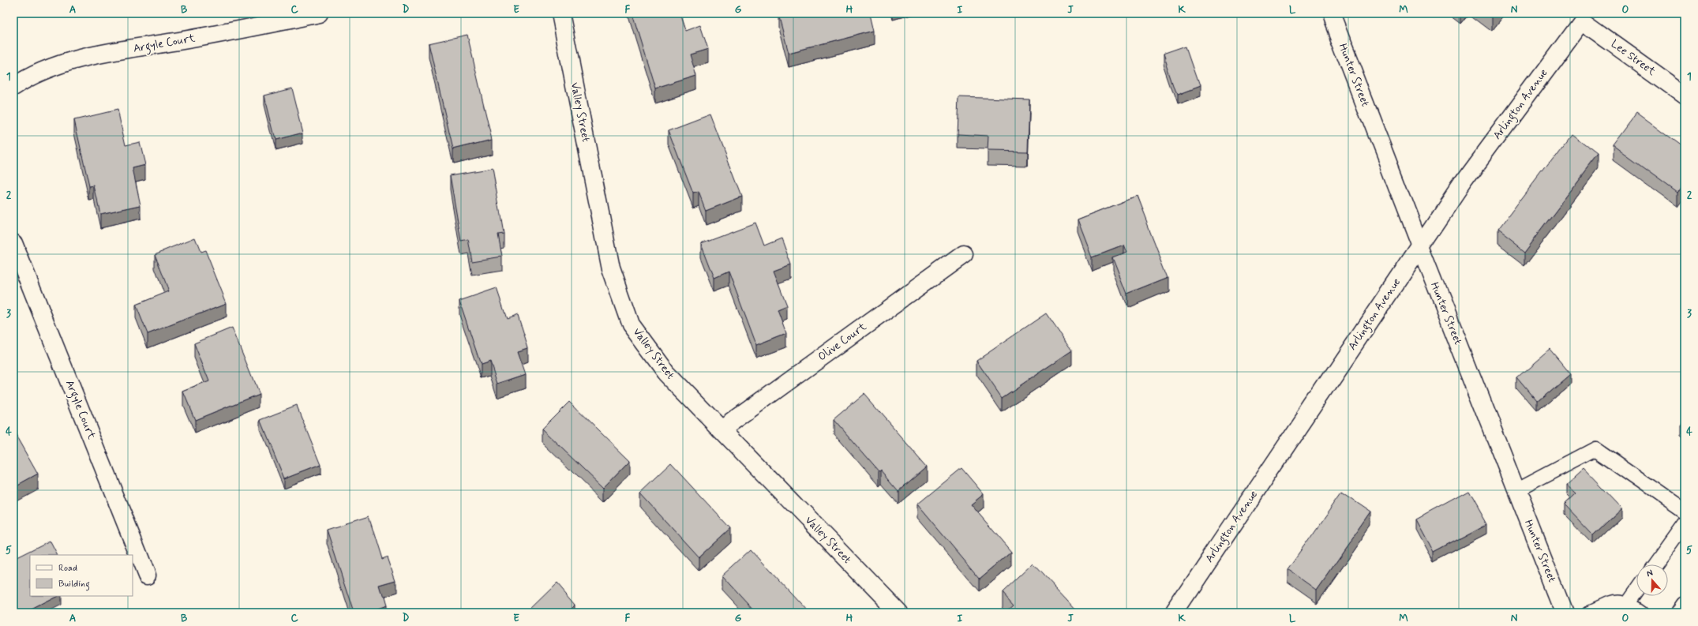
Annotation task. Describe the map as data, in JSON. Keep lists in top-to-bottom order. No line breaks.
{"streets":{"street":["Argyle Court","Lee Street","Hunter Street","Arlington Avenue","Valley Street","Olive Court"]},"crossings":[["Lee Street","Arlington Avenue"],["Hunter Street","Arlington Avenue"],["Valley Street","Olive Court"]],"legend":["Road","Building"],"north":"top","grid":{"columns":["A","B","C","D","E","F","G","H","I","J","K","L","M","N","O"],"rows":["1","2","3","4","5"]}}
